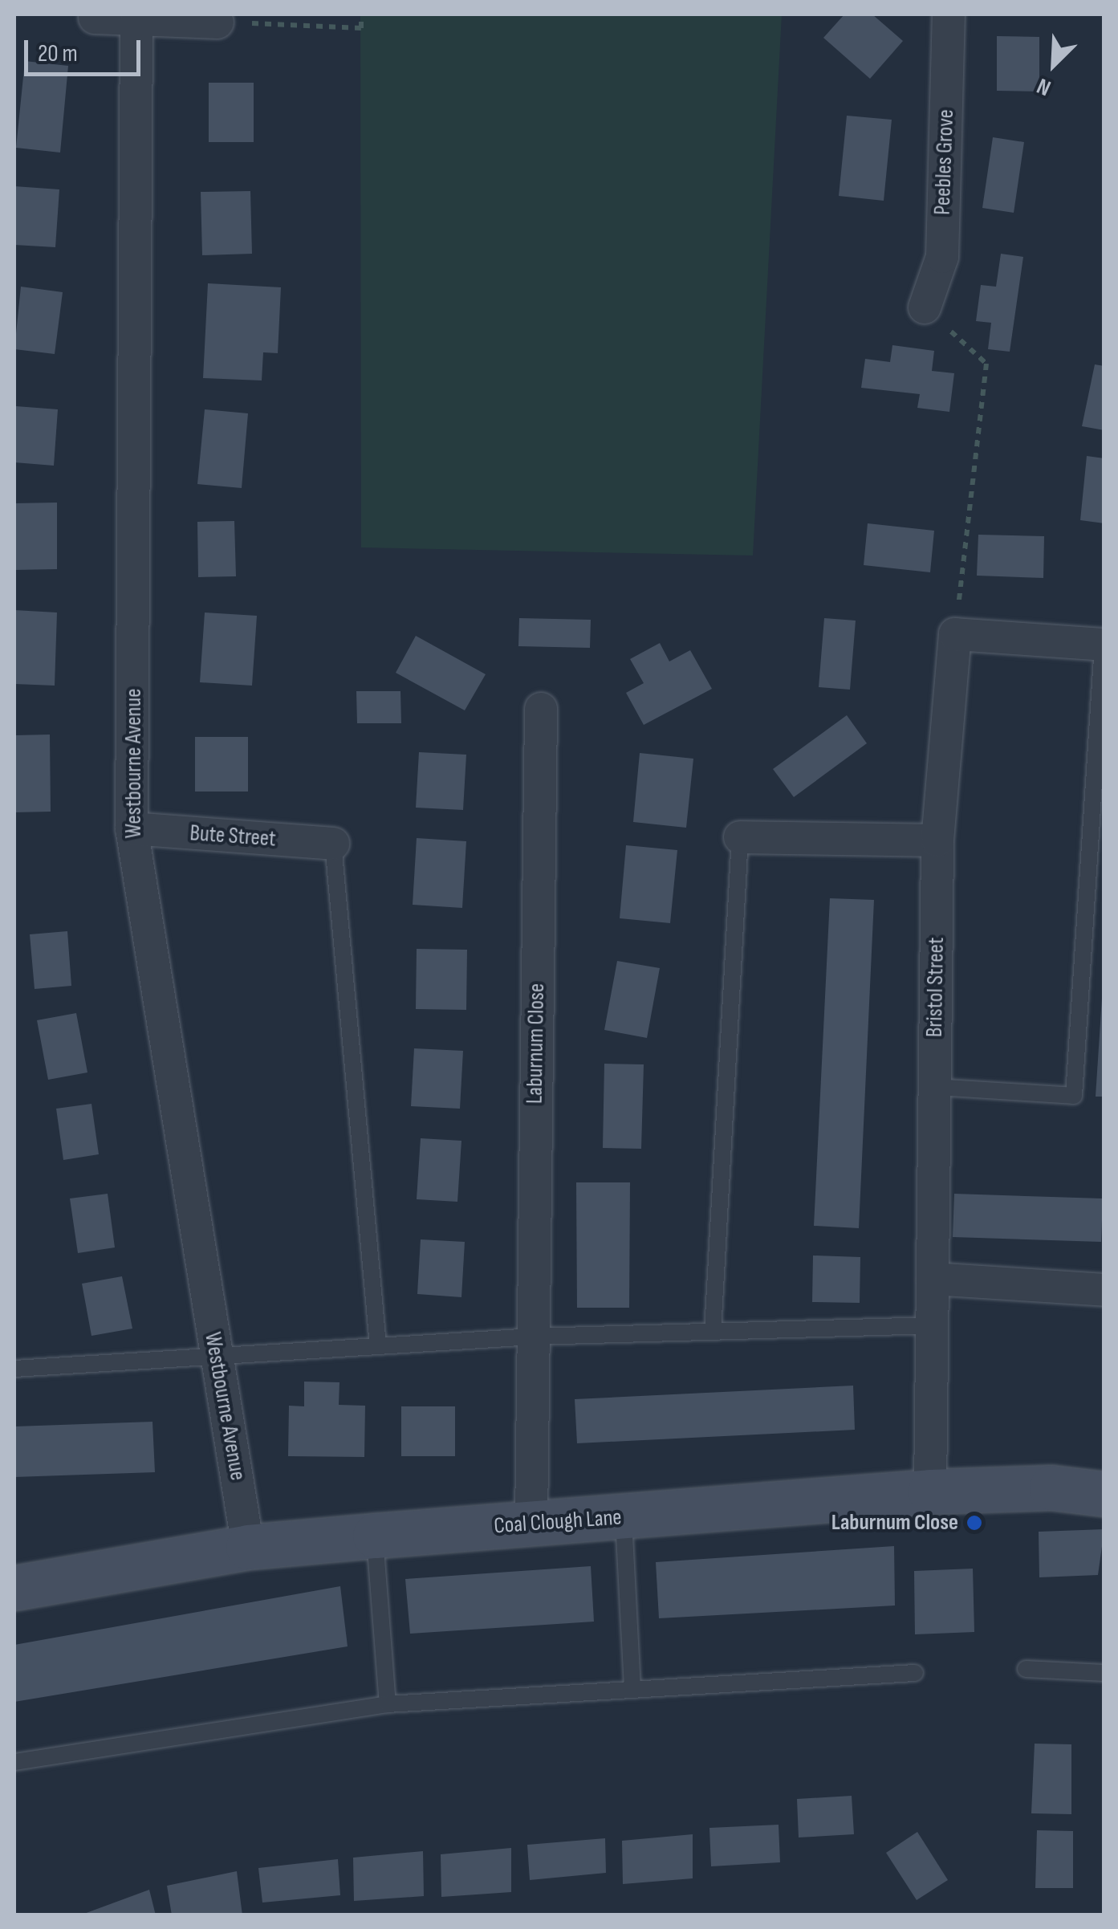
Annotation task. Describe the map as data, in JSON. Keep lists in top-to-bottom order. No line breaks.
{"streets":{"street":["Peebles Grove","Westbourne Avenue","Bute Street","Bristol Street","Laburnum Close","Coal Clough Lane"]},"crossings":[["Westbourne Avenue","Bute Street"],["Westbourne Avenue","Coal Clough Lane"],["Bristol Street","Coal Clough Lane"],["Laburnum Close","Coal Clough Lane"]],"places":["Laburnum Close"],"scale_bar":"20 m","north":"bottom left"}
